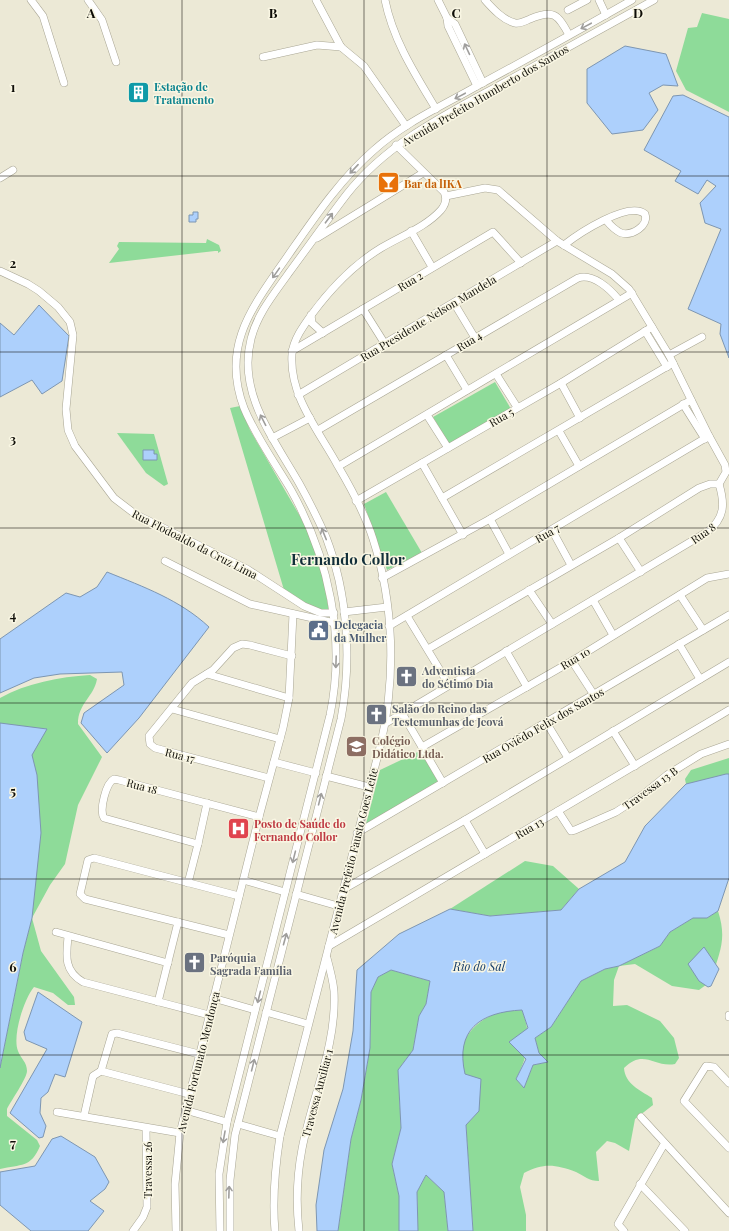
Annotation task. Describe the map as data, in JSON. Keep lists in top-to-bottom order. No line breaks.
{"streets":{"street":["Avenida Prefeito Humberto dos Santos","Rua 2","Rua Presidente Nelson Mandela","Rua 4","Rua 5","Rua 7","Rua 8","Rua Flodoaldo da Cruz Lima","Rua 10","Rua Oviêdo Felix dos Santos","Rua 17","Rua 18","Travessa 13 B","Rua 13","Avenida Prefeito Fausto Goes Leite","Avenida Fortunato Mendonça","Travessa Auxiliar 1","Travessa 26"]},"crossings":[["Avenida Prefeito Humberto dos Santos","Rua Flodoaldo da Cruz Lima"],["Rua 2","Rua Presidente Nelson Mandela"],["Rua 2","Avenida Prefeito Fausto Goes Leite"],["Rua Presidente Nelson Mandela","Avenida Prefeito Fausto Goes Leite"],["Rua 4","Avenida Prefeito Fausto Goes Leite"],["Rua 5","Avenida Prefeito Fausto Goes Leite"],["Rua 7","Avenida Prefeito Fausto Goes Leite"],["Rua 8","Avenida Prefeito Fausto Goes Leite"],["Rua Oviêdo Felix dos Santos","Avenida Prefeito Fausto Goes Leite"],["Rua 17","Avenida Fortunato Mendonça"],["Rua 18","Avenida Fortunato Mendonça"],["Travessa 13 B","Rua 13"],["Rua 13","Avenida Prefeito Fausto Goes Leite"],["Avenida Prefeito Fausto Goes Leite","Travessa Auxiliar 1"]],"districts":["Fernando Collor"],"water":["Rio do Sal"],"places":{"building":["Estação de Tratamento"],"bar":["Bar da lIKA"],"public building":["Delegacia da Mulher"],"church":["Adventista do Sétimo Dia","Salão do Reino das Testemunhas de Jeová","Paróquia Sagrada Família"],"school or university":["Colégio Didático Ltda."],"hospital":["Posto de Saúde do Fernando Collor"]},"grid":{"columns":["A","B","C","D"],"rows":["1","2","3","4","5","6","7"]}}
